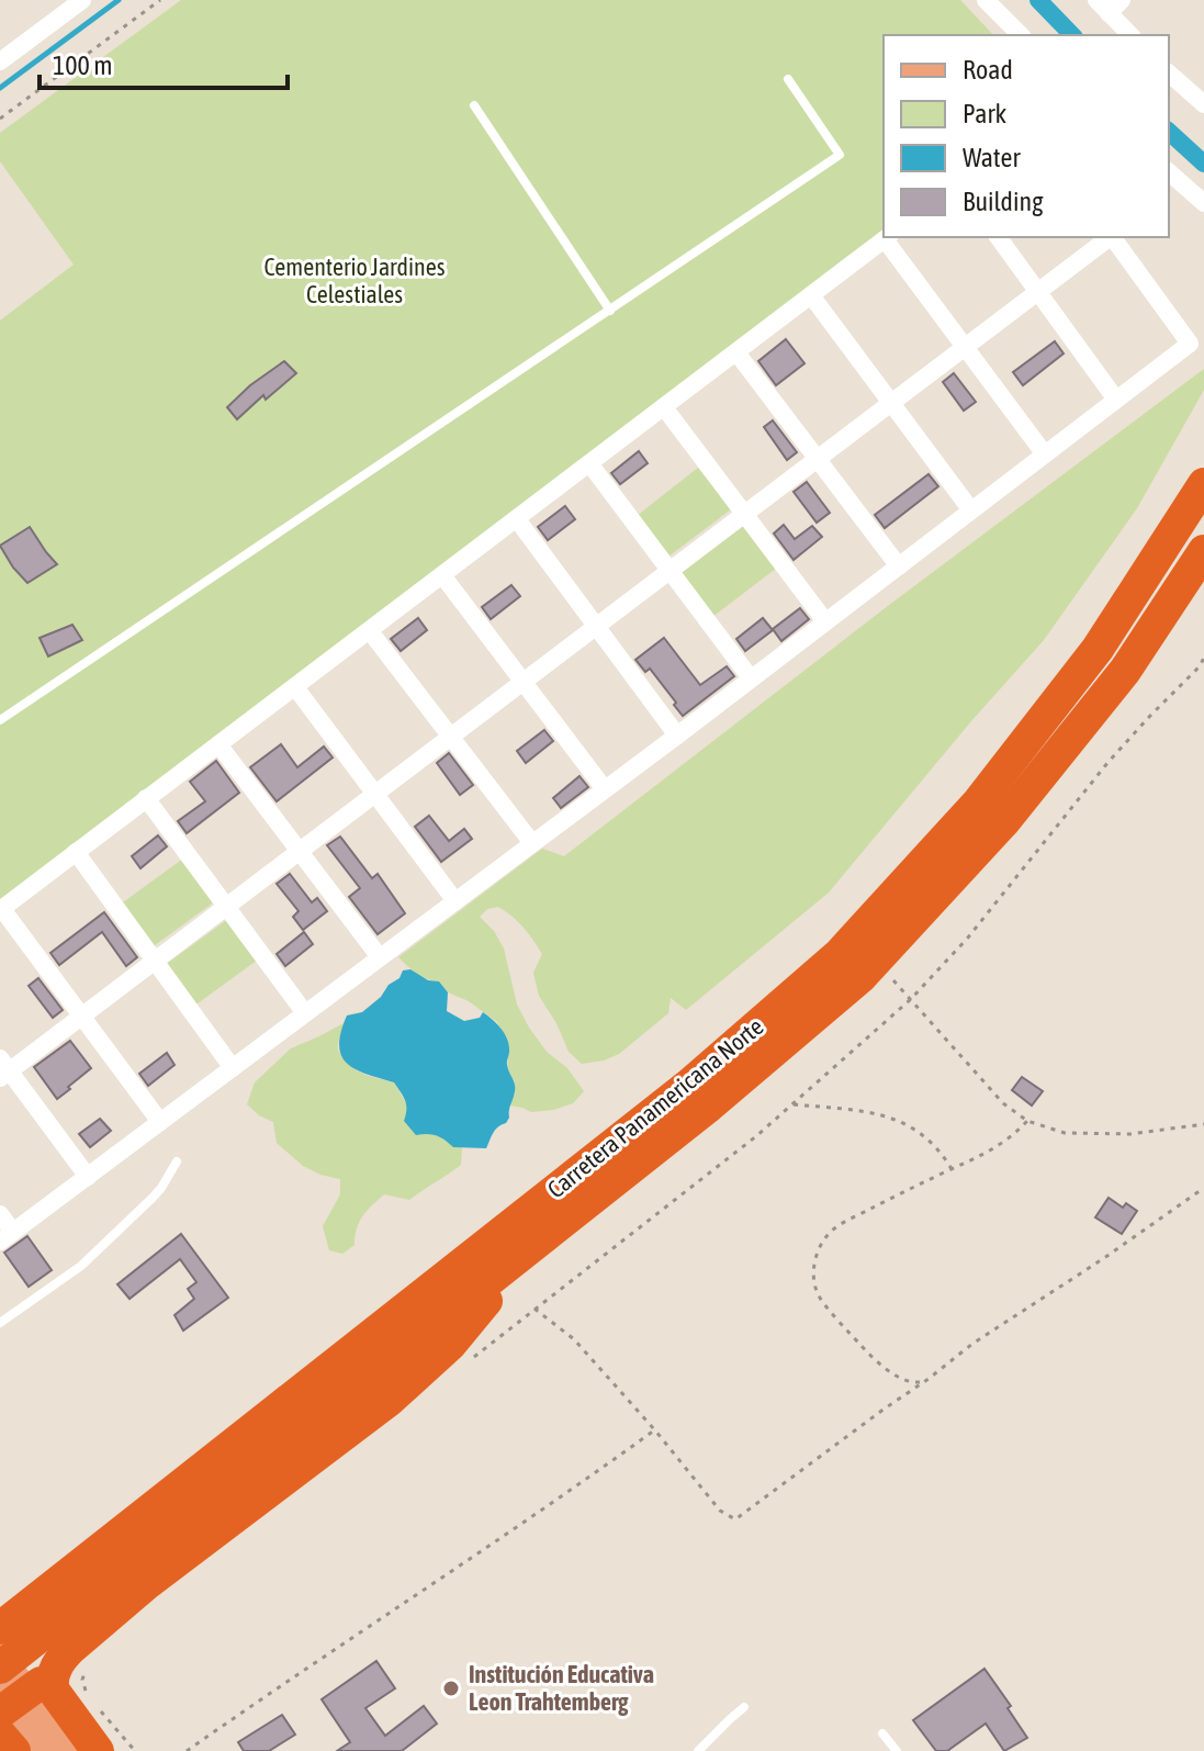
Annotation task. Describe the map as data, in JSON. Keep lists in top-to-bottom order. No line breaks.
{"streets":{"highway":["Carretera Panamericana Norte"]},"parks":["Cementerio Jardines Celestiales"],"places":["Institución Educativa Leon Trahtemberg"],"legend":["Road","Park","Water","Building"],"scale_bar":"100 m"}
